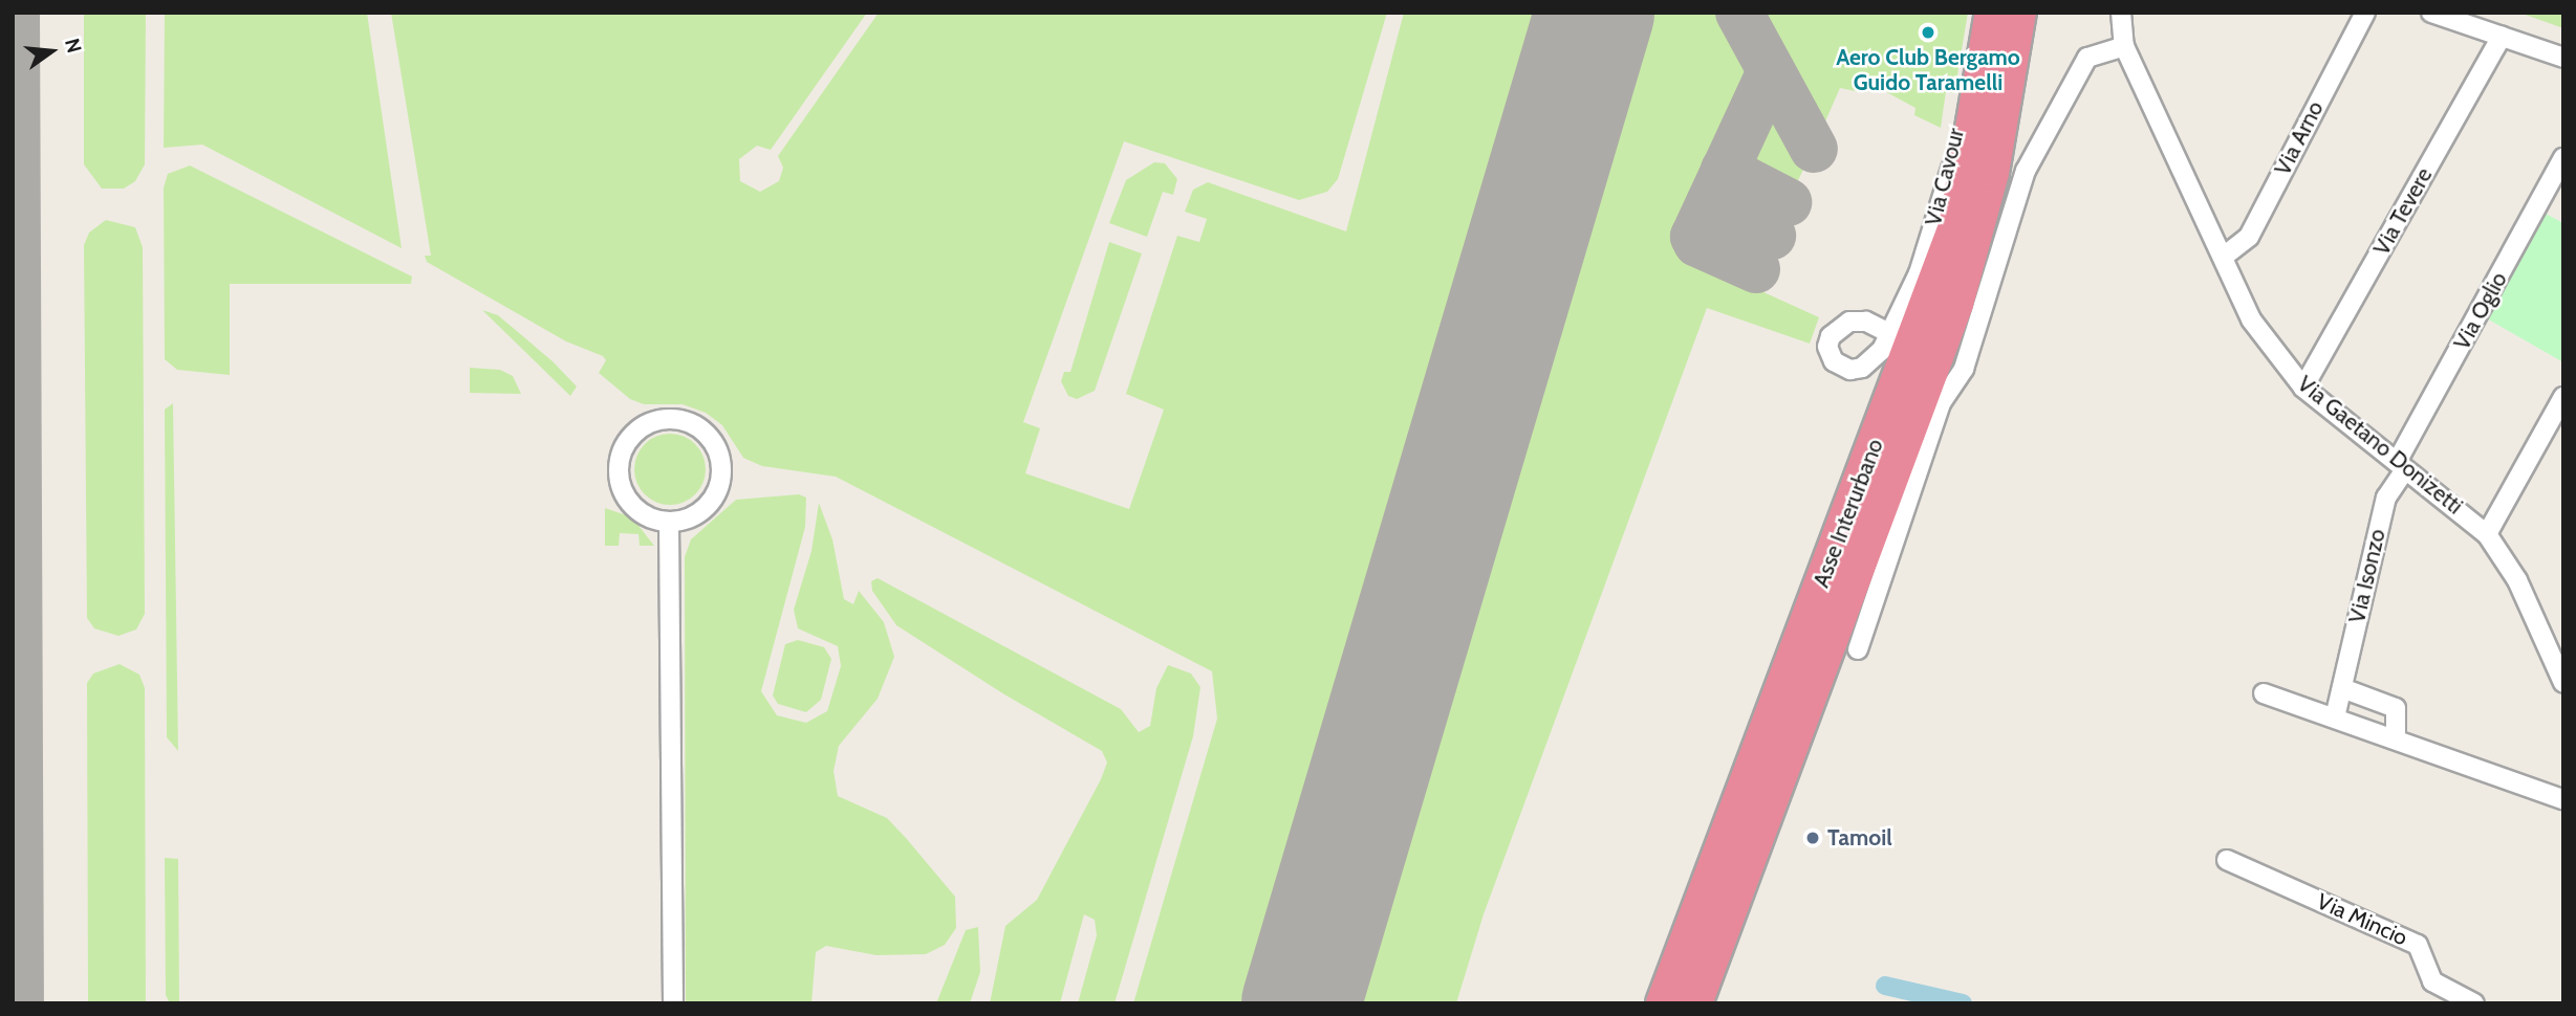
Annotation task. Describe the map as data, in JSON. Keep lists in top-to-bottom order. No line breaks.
{"streets":{"highway":["Asse Interurbano"],"street":["Via Arno","Via Cavour","Via Tevere","Via Oglio","Via Gaetano Donizetti","Via Isonzo","Via Mincio"]},"crossings":[["Via Arno","Via Gaetano Donizetti"],["Via Tevere","Via Gaetano Donizetti"],["Via Oglio","Via Gaetano Donizetti"],["Via Oglio","Via Isonzo"],["Via Gaetano Donizetti","Via Isonzo"]],"places":["Aero Club Bergamo Guido Taramelli","Tamoil"],"north":"right"}
